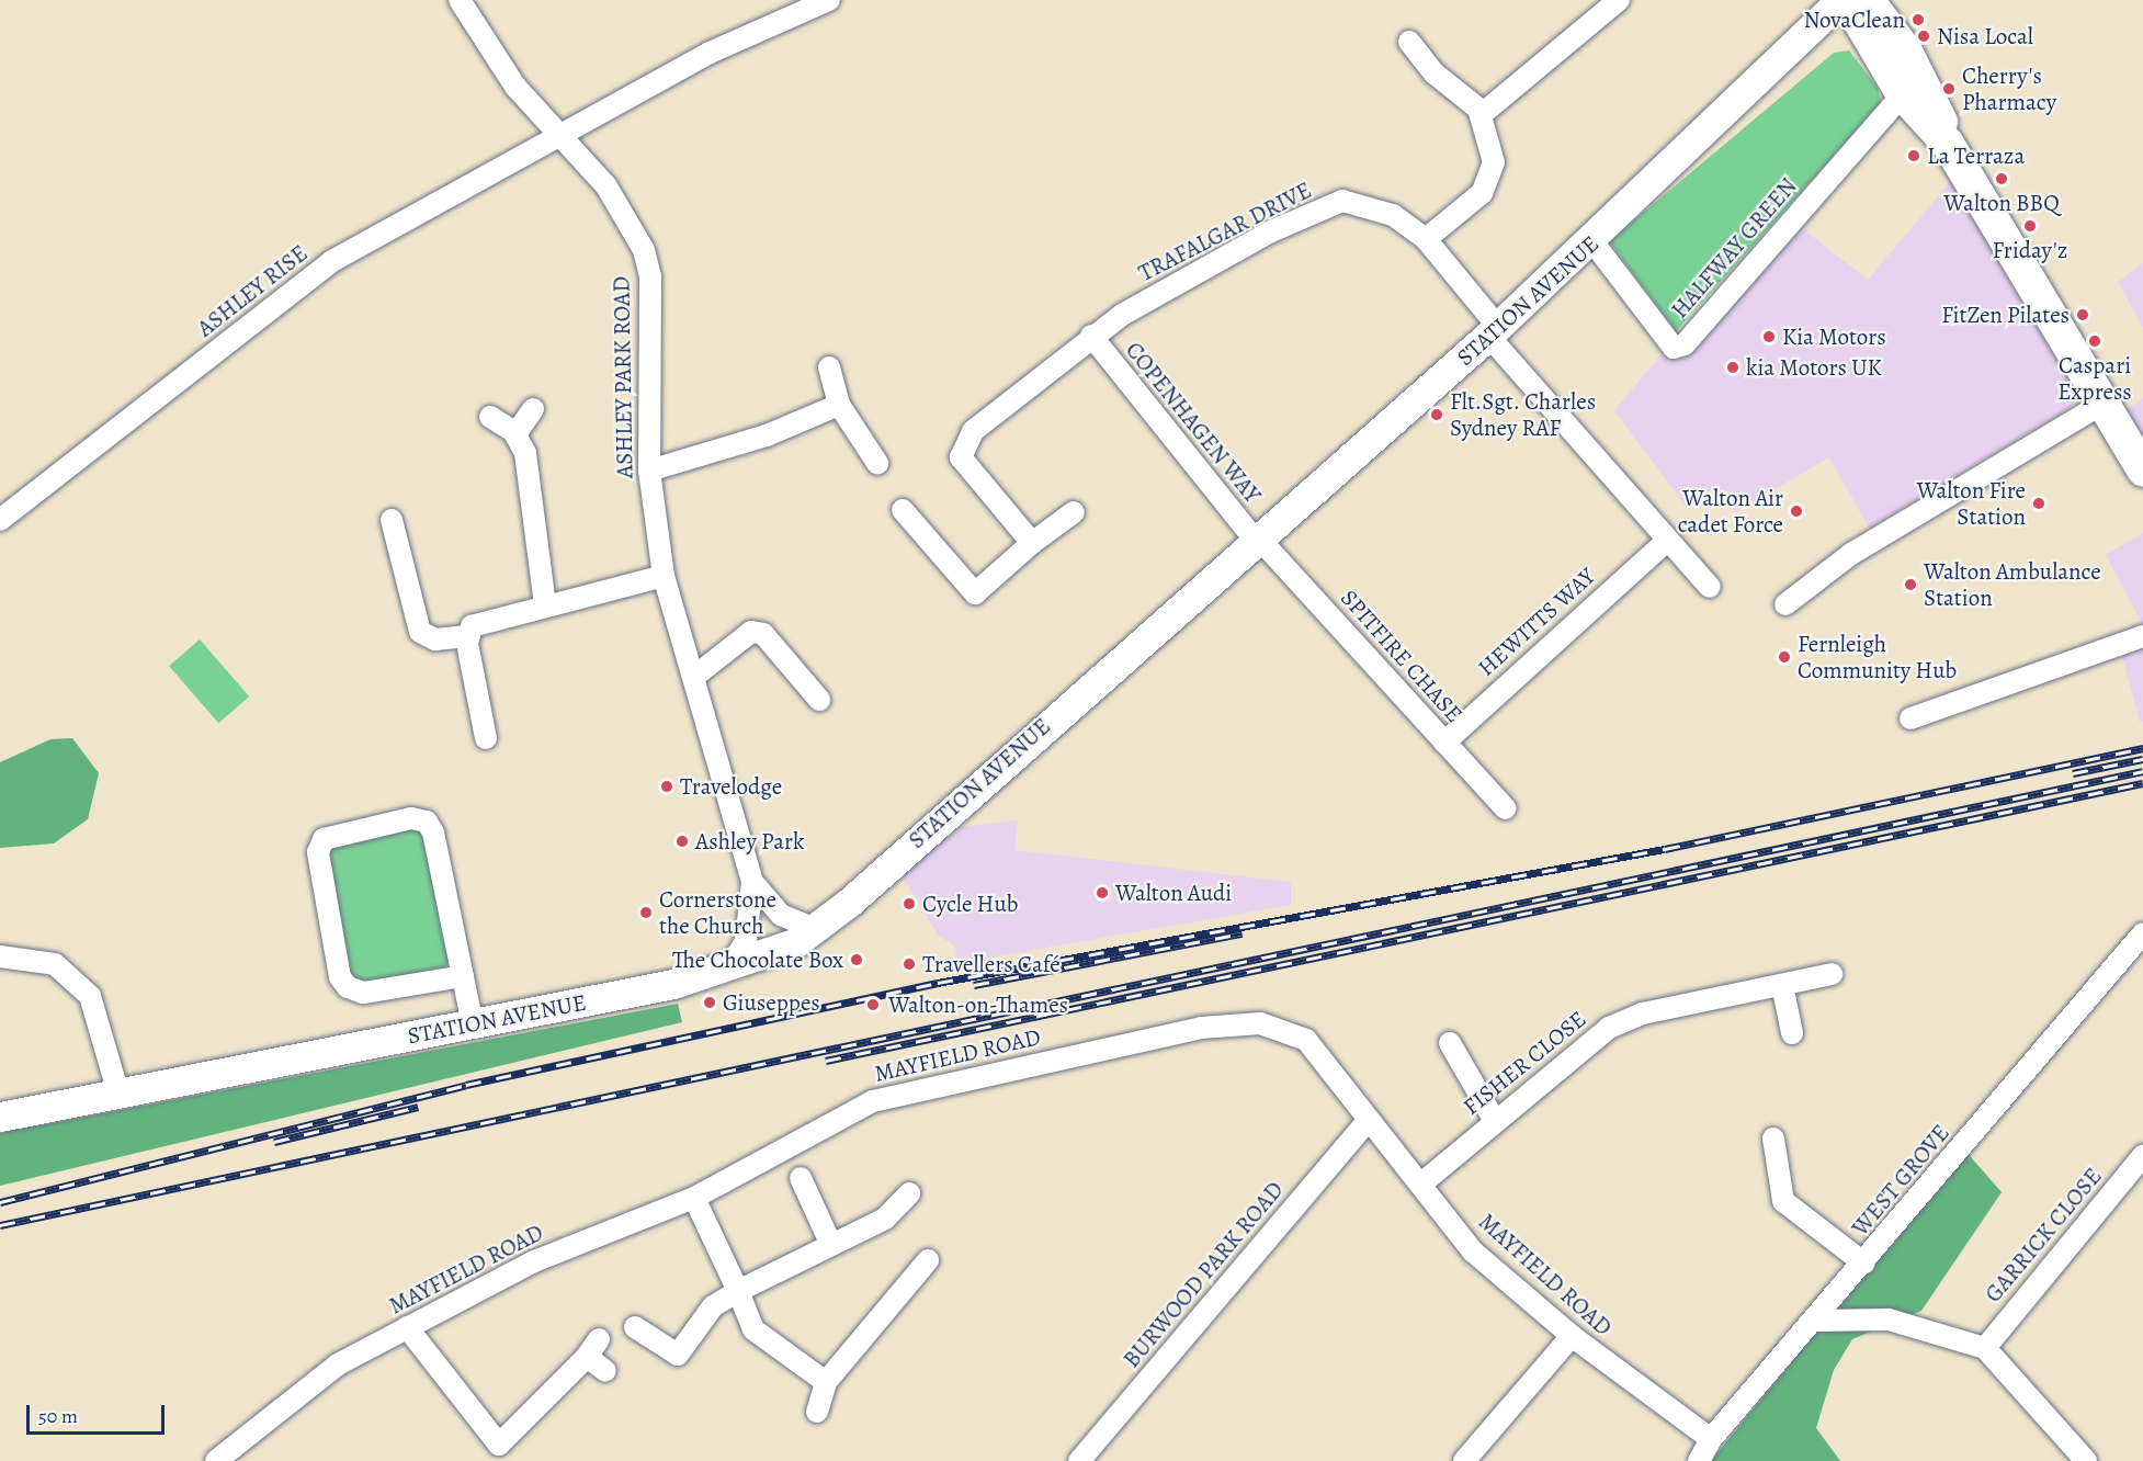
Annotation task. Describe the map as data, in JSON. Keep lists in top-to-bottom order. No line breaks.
{"streets":{"street":["TRAFALGAR DRIVE","HALFWAY GREEN","ASHLEY RISE","STATION AVENUE","ASHLEY PARK ROAD","COPENHAGEN WAY","HEWITTS WAY","SPITFIRE CHASE","MAYFIELD ROAD","FISHER CLOSE","WEST GROVE","GARRICK CLOSE","BURWOOD PARK ROAD"]},"crossings":[["TRAFALGAR DRIVE","STATION AVENUE"],["TRAFALGAR DRIVE","COPENHAGEN WAY"],["TRAFALGAR DRIVE","HEWITTS WAY"],["HALFWAY GREEN","STATION AVENUE"],["ASHLEY RISE","ASHLEY PARK ROAD"],["STATION AVENUE","ASHLEY PARK ROAD"],["STATION AVENUE","COPENHAGEN WAY"],["STATION AVENUE","SPITFIRE CHASE"],["COPENHAGEN WAY","SPITFIRE CHASE"],["HEWITTS WAY","SPITFIRE CHASE"],["MAYFIELD ROAD","FISHER CLOSE"],["MAYFIELD ROAD","WEST GROVE"],["MAYFIELD ROAD","BURWOOD PARK ROAD"]],"places":["NovaClean","Nisa Local","Cherry's Pharmacy","La Terraza","Walton BBQ","Friday'z","FitZen Pilates","Kia Motors","Caspari Express","kia Motors UK","Flt.Sgt. Charles Sydney RAF","Walton Fire Station","Walton Air cadet Force","Walton Ambulance Station","Fernleigh Community Hub","Travelodge","Ashley Park","Walton Audi","Cycle Hub","Cornerstone the Church","The Chocolate Box","Travellers Café","Giuseppes","Walton-on-Thames"],"scale_bar":"50 m"}
